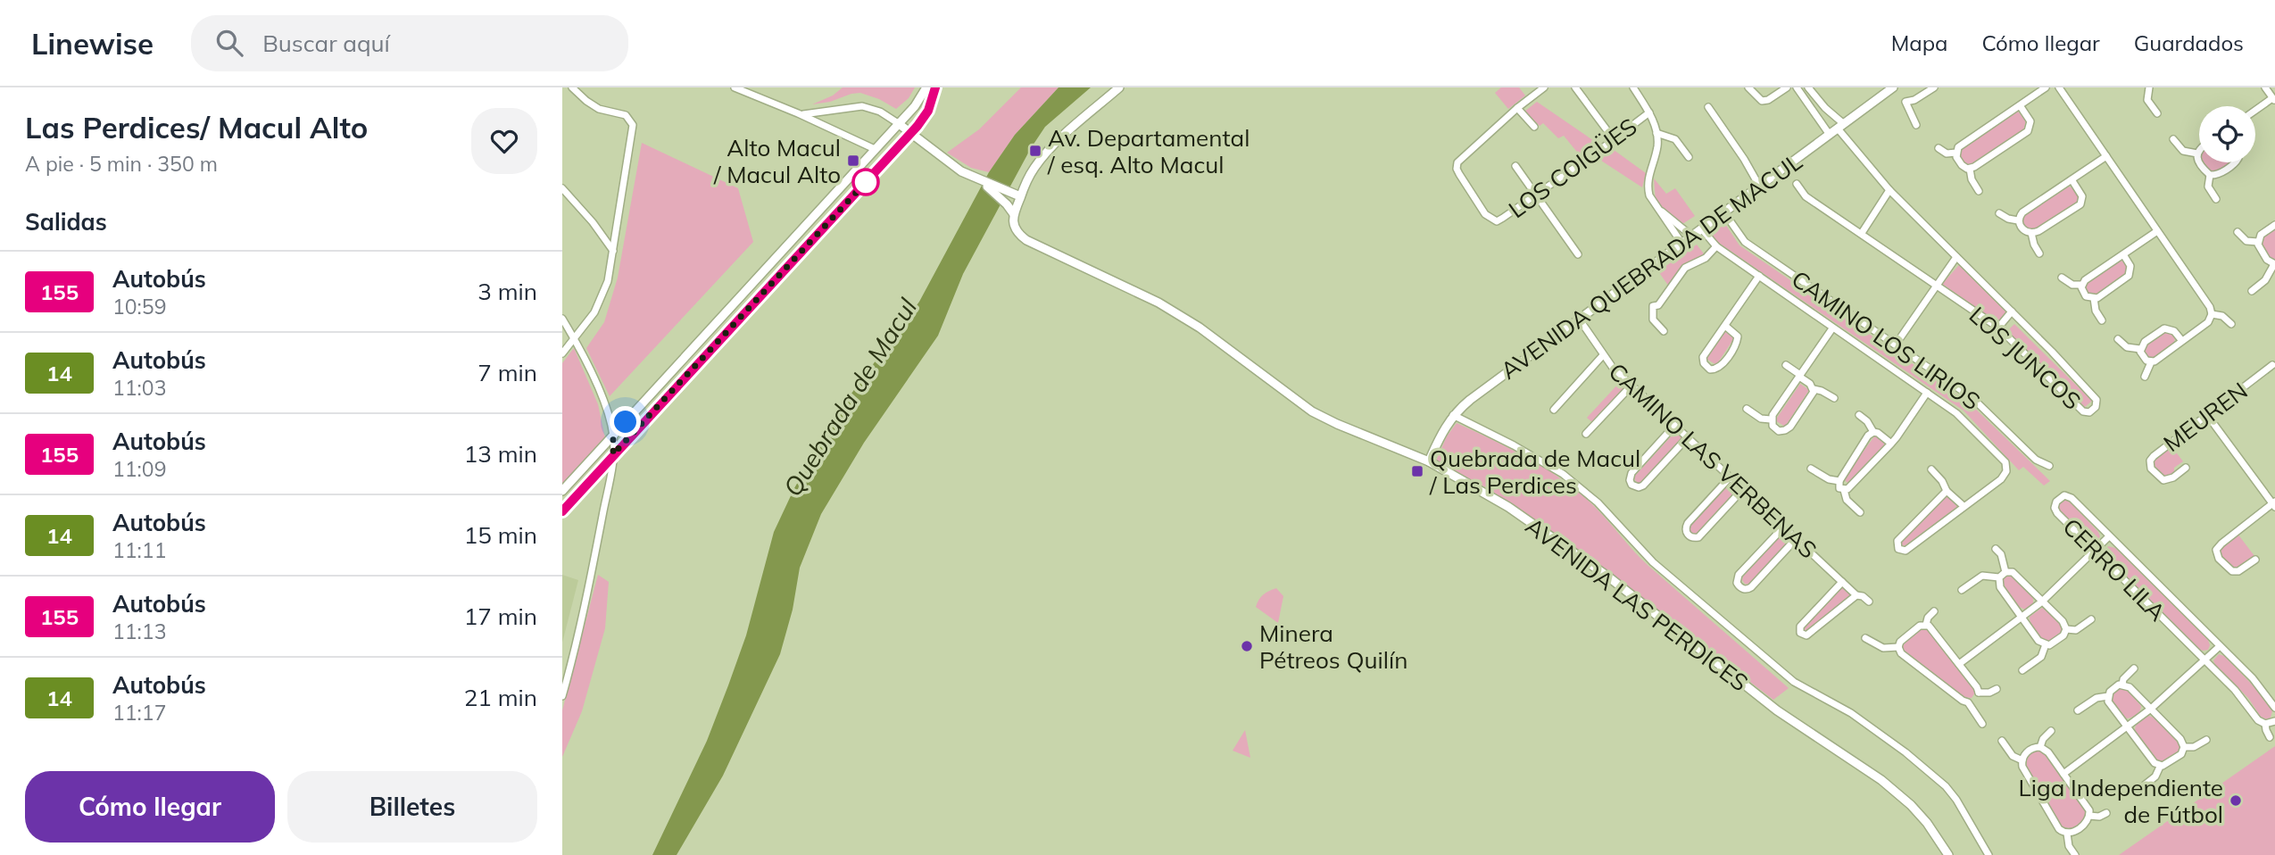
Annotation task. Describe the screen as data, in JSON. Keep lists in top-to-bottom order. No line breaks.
{"streets":{"street":["LOS COIGÜES","AVENIDA QUEBRADA DE MACUL","CAMINO LOS LIRIOS","LOS JUNCOS","MEUREN","CAMINO LAS VERBENAS","CERRO LILA","AVENIDA LAS PERDICES"]},"crossings":[["AVENIDA QUEBRADA DE MACUL","CAMINO LOS LIRIOS"],["AVENIDA QUEBRADA DE MACUL","LOS JUNCOS"],["AVENIDA QUEBRADA DE MACUL","CAMINO LAS VERBENAS"],["AVENIDA QUEBRADA DE MACUL","AVENIDA LAS PERDICES"]],"water":["Quebrada de Macul"],"places":{"transit":["Av. Departamental / esq. Alto Macul","Alto Macul / Macul Alto","Quebrada de Macul / Las Perdices"],"other":["Minera Pétreos Quilín","Liga Independiente de Fútbol"]},"lines":["bus line 155"],"page":{"header":"Linewise","search":"Buscar aquí","nav":["Mapa","Cómo llegar","Guardados"],"heading":[["Las Perdices/ Macul Alto","A pie · 5 min · 350 m"],"Salidas"],"list":[{"mark":"155","name":"Autobús","note":"10:59","value":"3 min"},{"mark":"14","name":"Autobús","note":"11:03","value":"7 min"},{"mark":"155","name":"Autobús","note":"11:09","value":"13 min"},{"mark":"14","name":"Autobús","note":"11:11","value":"15 min"},{"mark":"155","name":"Autobús","note":"11:13","value":"17 min"},{"mark":"14","name":"Autobús","note":"11:17","value":"21 min"}],"buttons":["Cómo llegar","Billetes"]}}
